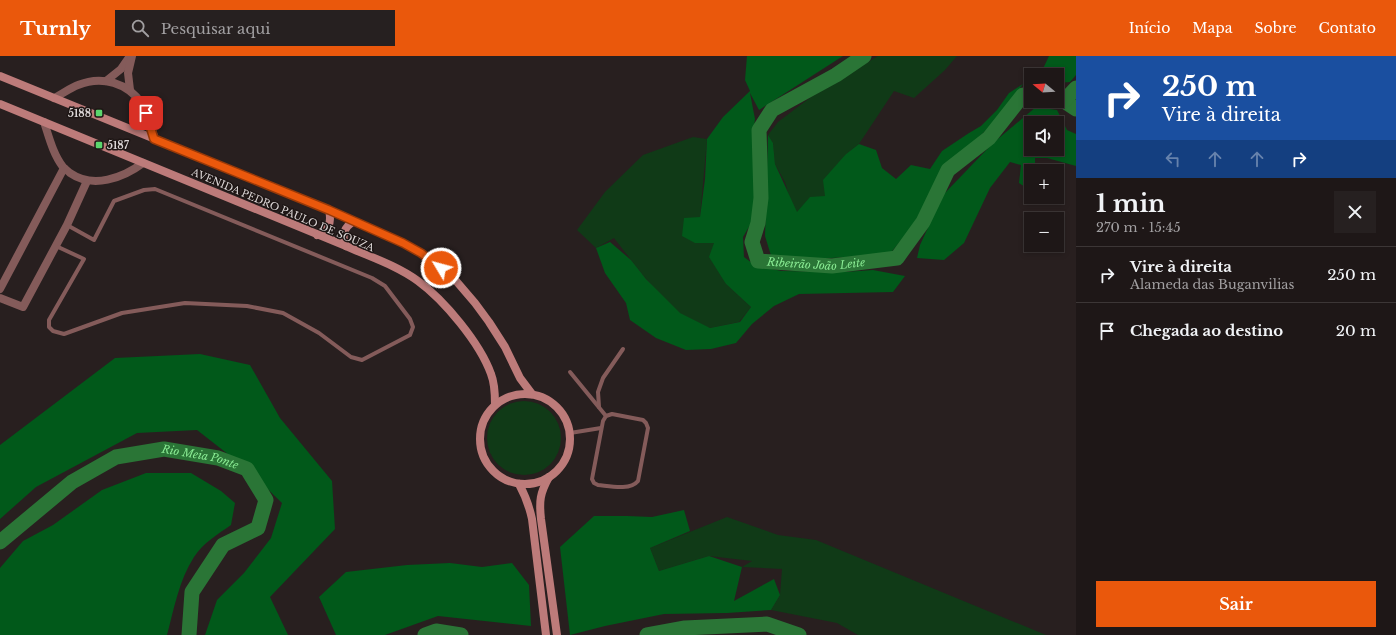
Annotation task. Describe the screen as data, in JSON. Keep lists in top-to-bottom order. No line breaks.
{"streets":{"main road":["AVENIDA PEDRO PAULO DE SOUZA"]},"water":["Ribeirão João Leite","Rio Meia Ponte"],"places":{"transit":["5188","5187"]},"north":"left","page":{"header":"Turnly","search":"Pesquisar aqui","nav":["Início","Mapa","Sobre","Contato"],"turn":["250 m","Vire à direita"],"map_buttons":["+","−"],"heading":["1 min","270 m · 15:45"],"list":[{"name":"Vire à direita","note":"Alameda das Buganvilias","value":"250 m"},{"name":"Chegada ao destino","value":"20 m"}],"buttons":"Sair"}}
